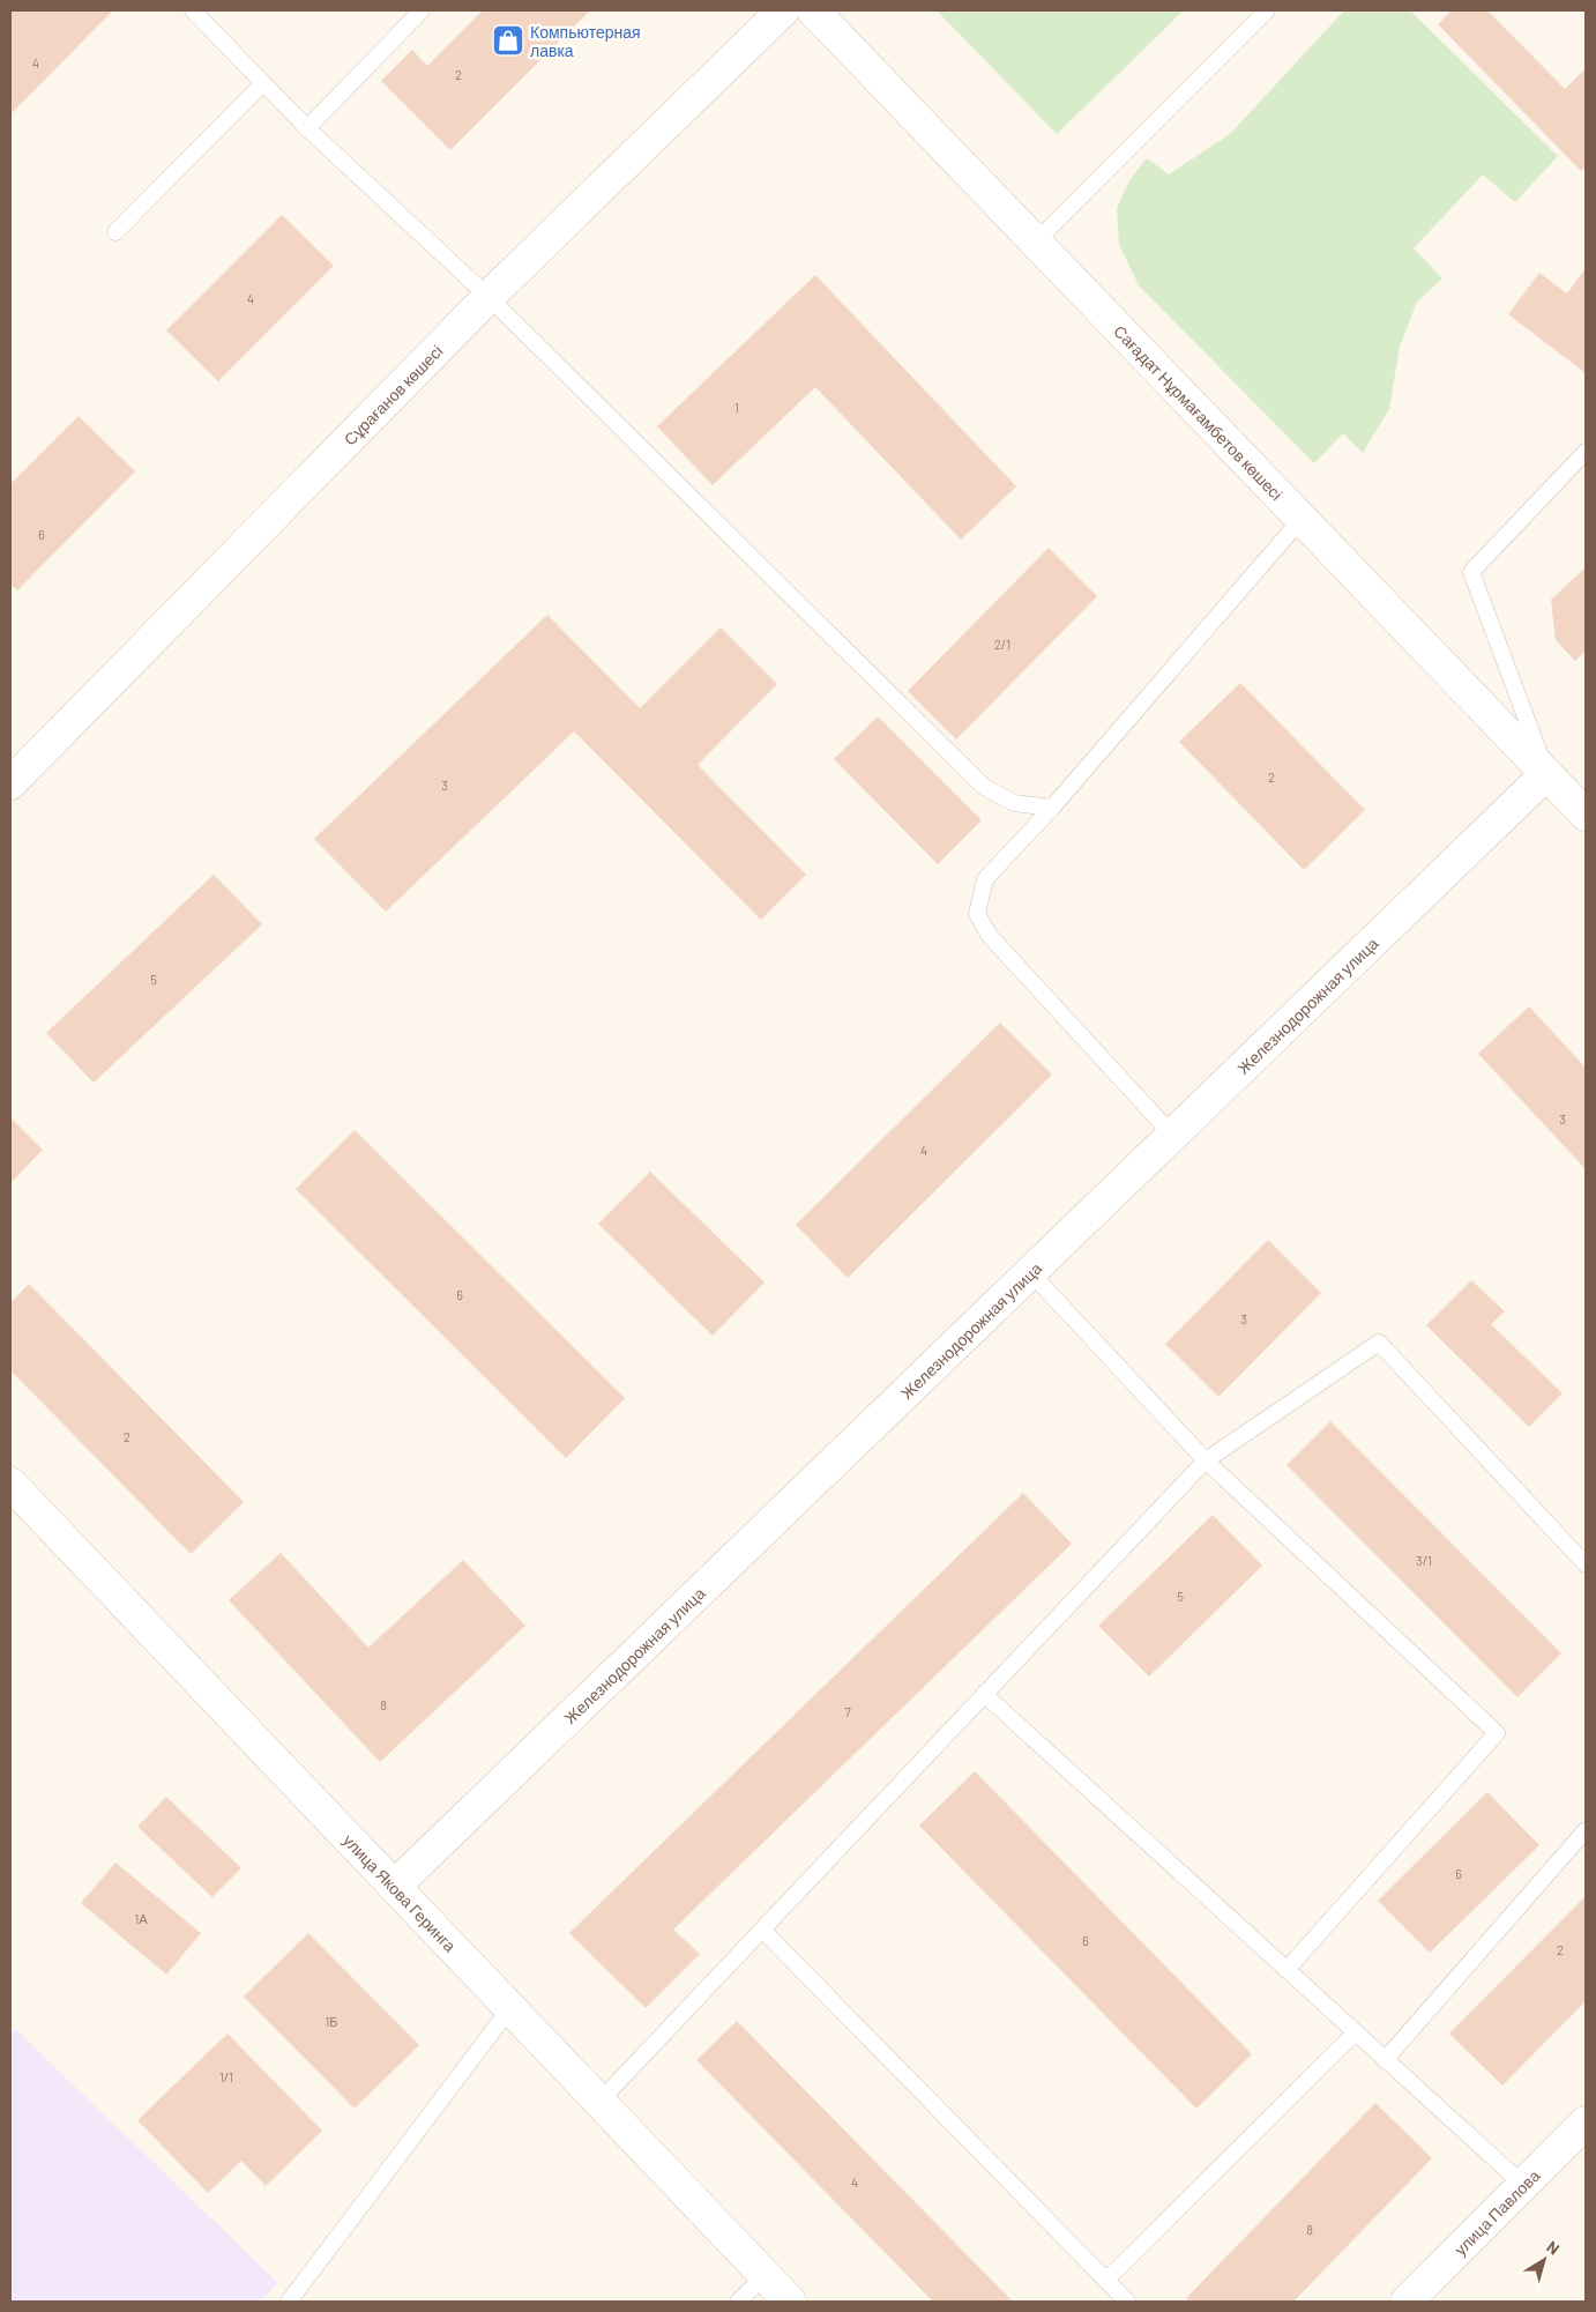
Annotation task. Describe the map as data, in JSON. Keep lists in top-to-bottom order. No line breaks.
{"streets":{"street":["Сұрағанов көшесі","Сағадат Нұрмағамбетов көшесі","Железнодорожная улица","улица Якова Геринга","улица Павлова"]},"crossings":[["Сағадат Нұрмағамбетов көшесі","Железнодорожная улица"],["Железнодорожная улица","улица Якова Геринга"]],"places":{"shop":["Компьютерная лавка"]},"house_numbers":["4","2","4","1","6","2/1","2","3","5","3","4","6","3","2","3/1","5","8","7","6","1А","6","2","1Б","1/1","4","8"],"north":"top right"}
